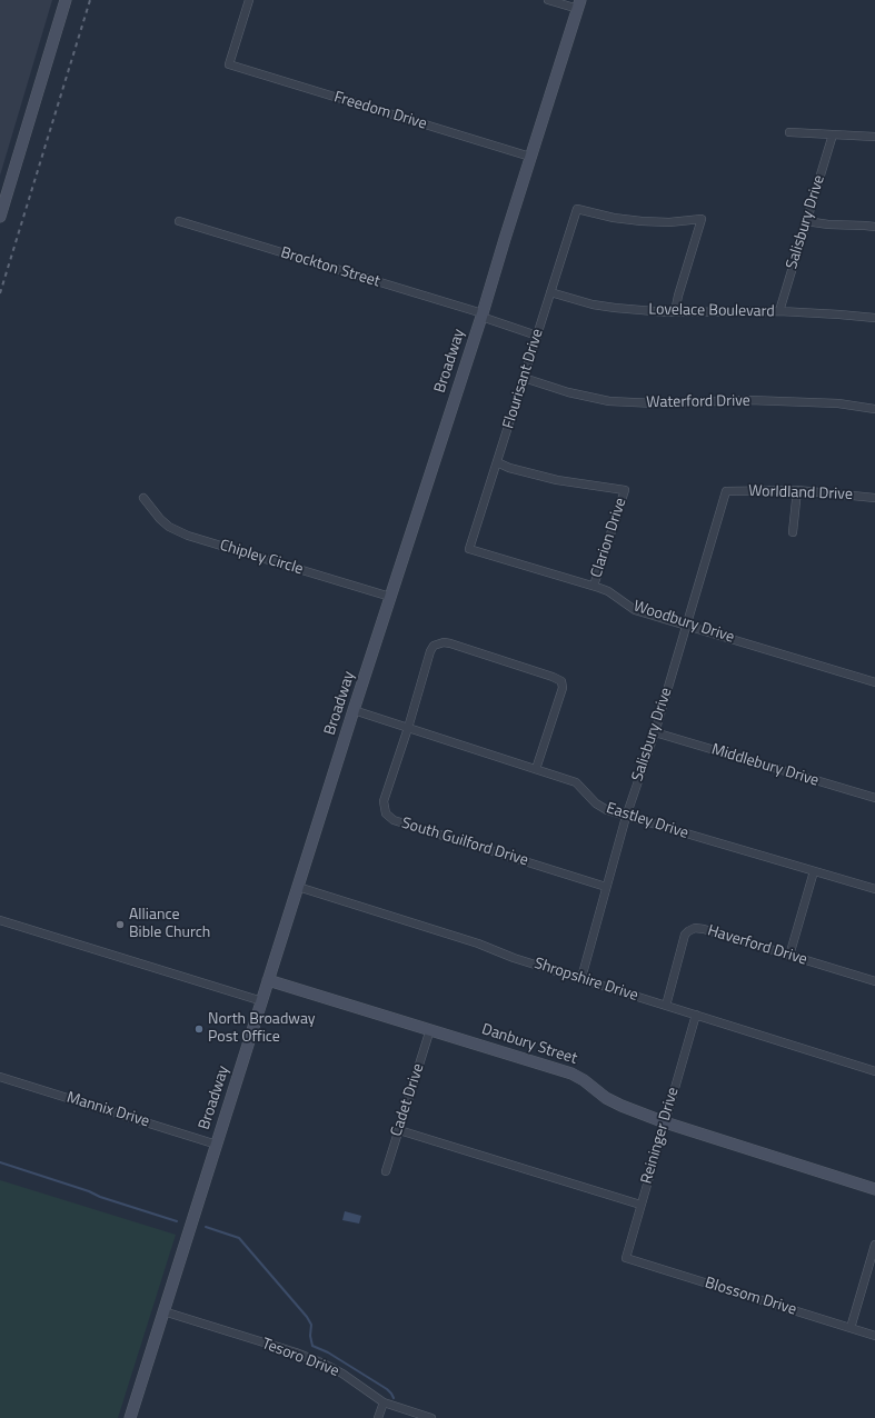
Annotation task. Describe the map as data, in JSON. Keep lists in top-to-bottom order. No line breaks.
{"streets":{"main road":["Broadway","Danbury Street"],"street":["Freedom Drive","Salisbury Drive","Brockton Street","Lovelace Boulevard","Flourisant Drive","Waterford Drive","Worldland Drive","Clarion Drive","Chipley Circle","Woodbury Drive","Middlebury Drive","Eastley Drive","South Guilford Drive","Haverford Drive","Shropshire Drive","Cadet Drive","Mannix Drive","Reininger Drive","Blossom Drive","Tesoro Drive"]},"crossings":[["Freedom Drive","Broadway"],["Salisbury Drive","Lovelace Boulevard"],["Salisbury Drive","Worldland Drive"],["Salisbury Drive","Woodbury Drive"],["Salisbury Drive","Middlebury Drive"],["Salisbury Drive","Eastley Drive"],["Salisbury Drive","South Guilford Drive"],["Salisbury Drive","Shropshire Drive"],["Brockton Street","Broadway"],["Brockton Street","Flourisant Drive"],["Lovelace Boulevard","Flourisant Drive"],["Broadway","Chipley Circle"],["Broadway","Eastley Drive"],["Broadway","Shropshire Drive"],["Broadway","Danbury Street"],["Broadway","Mannix Drive"],["Broadway","Tesoro Drive"],["Flourisant Drive","Waterford Drive"],["Flourisant Drive","Clarion Drive"],["Flourisant Drive","Woodbury Drive"],["Clarion Drive","Woodbury Drive"],["Eastley Drive","South Guilford Drive"],["Haverford Drive","Shropshire Drive"],["Shropshire Drive","Reininger Drive"],["Danbury Street","Cadet Drive"],["Danbury Street","Reininger Drive"],["Reininger Drive","Blossom Drive"]],"places":["Alliance Bible Church","North Broadway Post Office"]}
